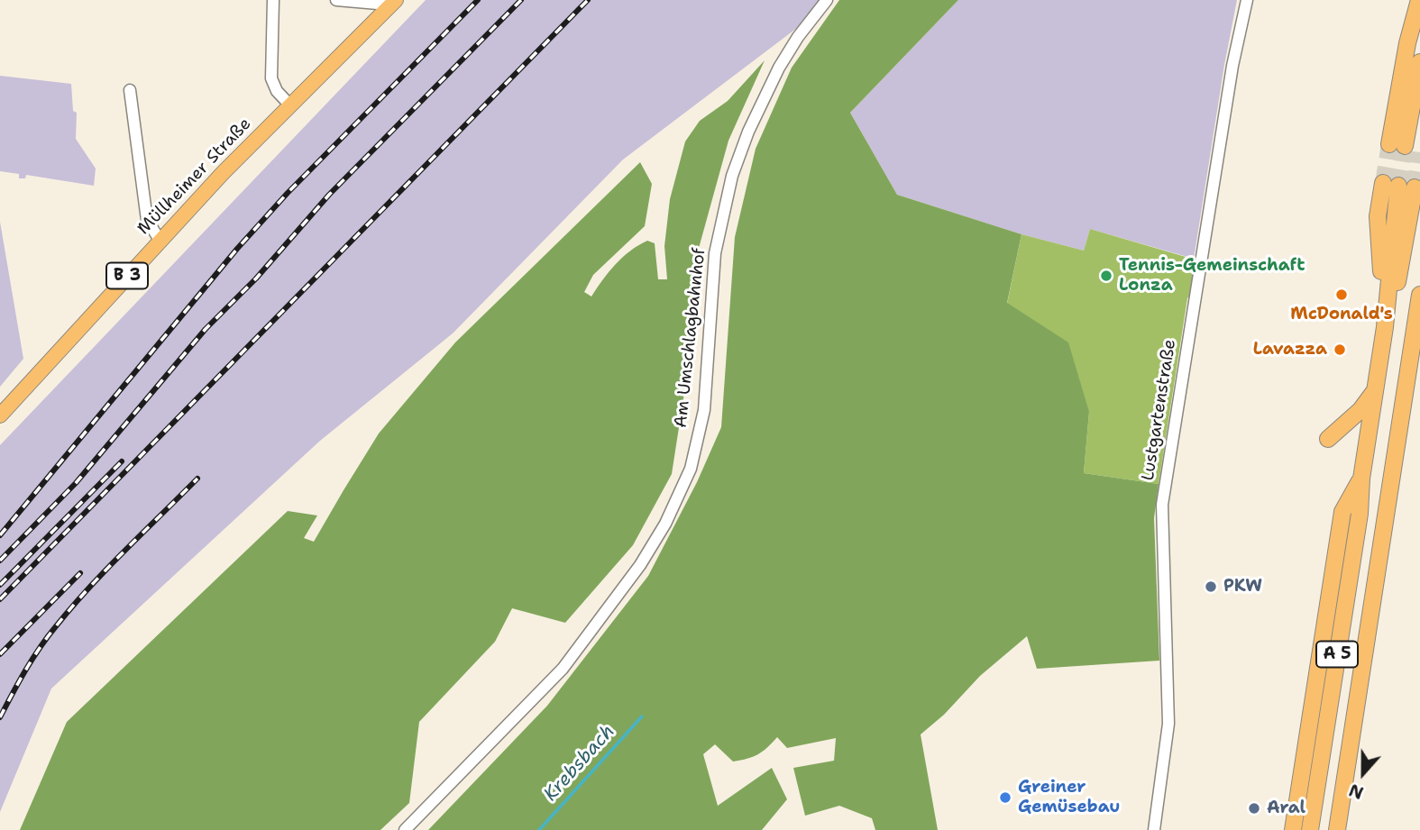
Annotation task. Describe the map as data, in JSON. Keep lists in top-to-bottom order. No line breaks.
{"streets":{"highway":["A 5"],"main road":["Müllheimer Straße","B 3"],"street":["Am Umschlagbahnhof","Lustgartenstraße"]},"crossings":[["Müllheimer Straße","B 3"]],"water":["Krebsbach"],"places":["Tennis-Gemeinschaft Lonza","McDonald's","Lavazza","PKW","Greiner Gemüsebau","Aral"],"north":"bottom"}
